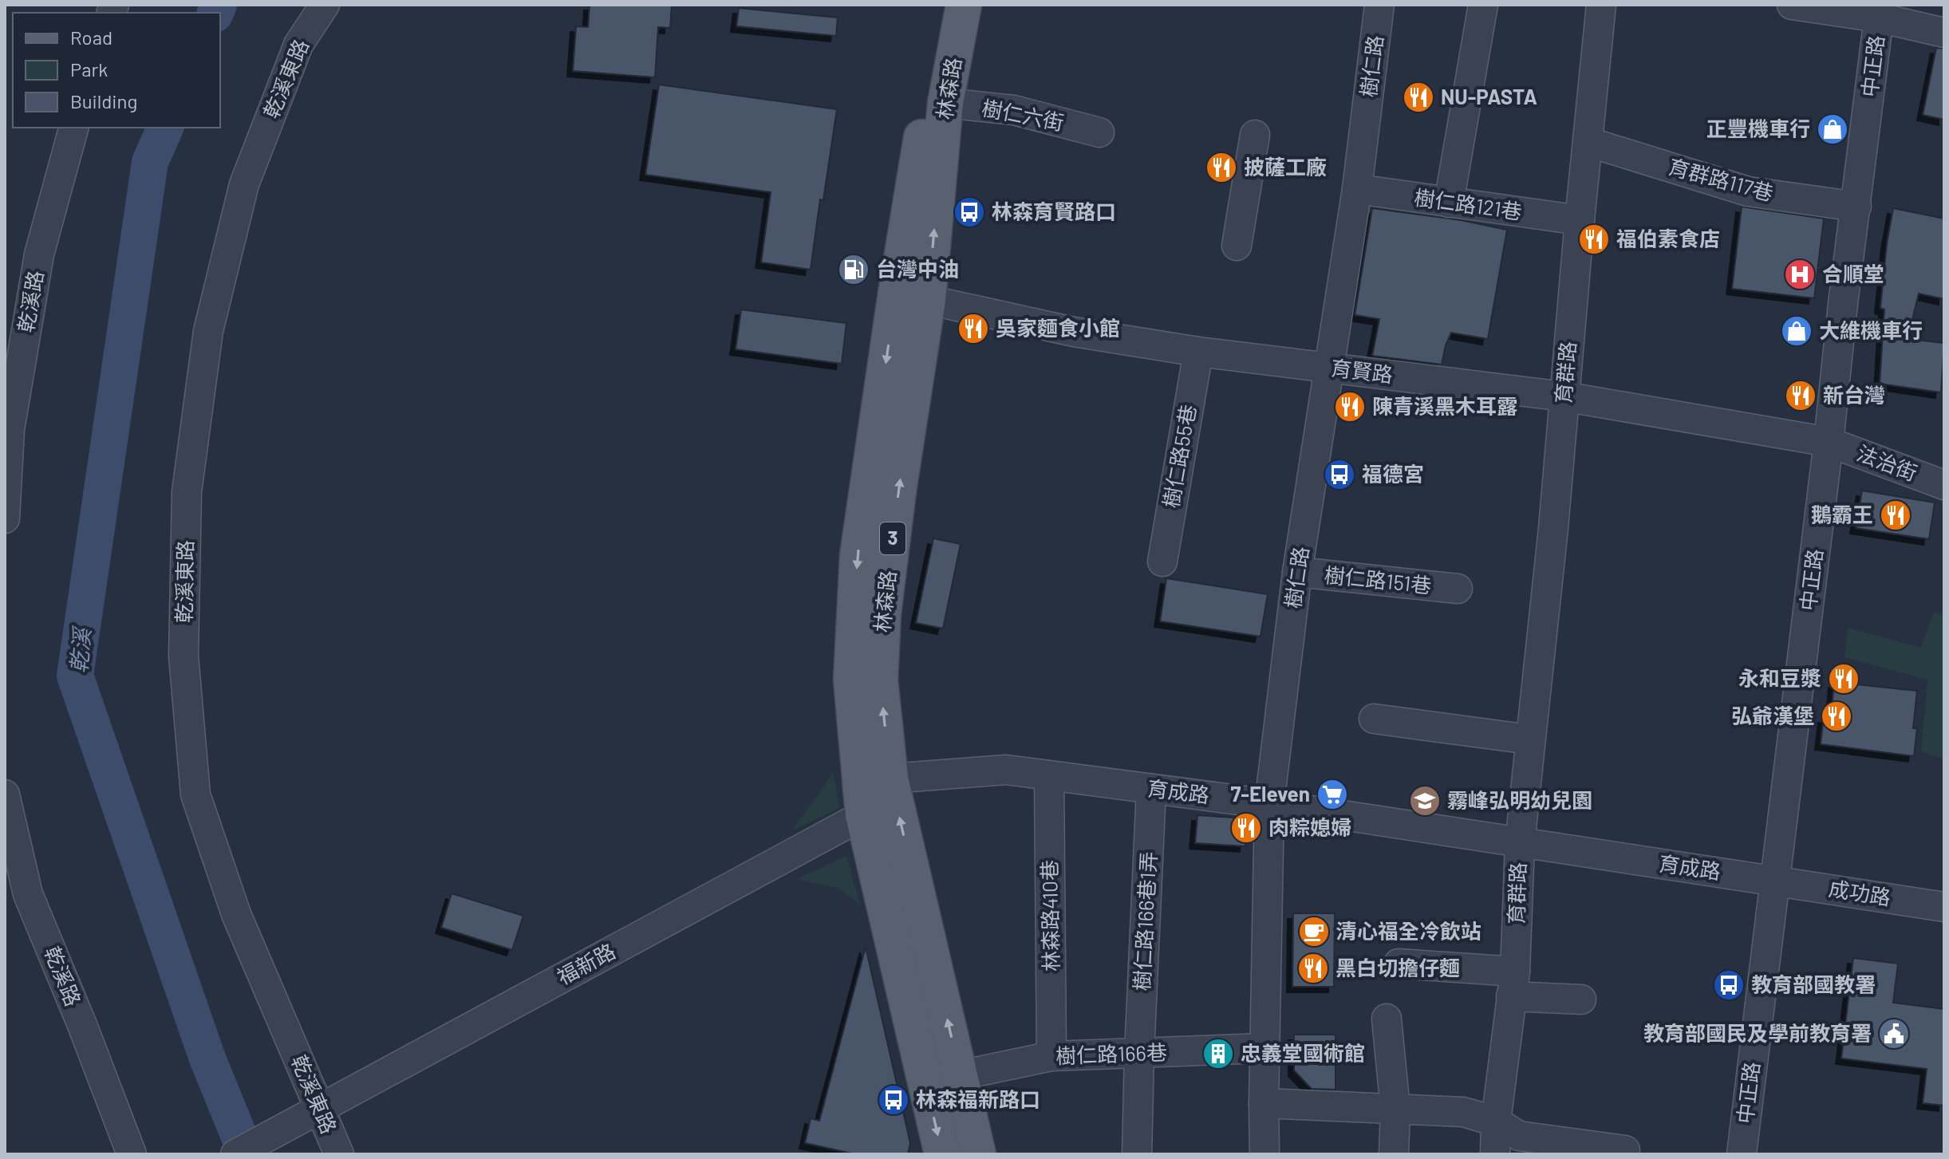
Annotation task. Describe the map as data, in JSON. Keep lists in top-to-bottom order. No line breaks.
{"streets":{"main road":["林森路","3"],"street":["樹仁路","中正路","乾溪東路","樹仁六街","育群路117巷","樹仁路121巷","乾溪路","育賢路","育群路","樹仁路55巷","法治街","樹仁路151巷","育成路","成功路","林森路410巷","樹仁路166巷1弄","福新路","樹仁路166巷"]},"crossings":[["樹仁路","樹仁路121巷"],["樹仁路","育賢路"],["樹仁路","樹仁路151巷"],["樹仁路","育成路"],["樹仁路","樹仁路166巷"],["中正路","育群路117巷"],["中正路","育賢路"],["中正路","法治街"],["中正路","育成路"],["中正路","成功路"],["乾溪東路","福新路"],["林森路","樹仁六街"],["林森路","育賢路"],["林森路","育成路"],["林森路","福新路"],["林森路","樹仁路166巷"],["育群路117巷","育群路"],["樹仁路121巷","育群路"],["育賢路","育群路"],["育賢路","樹仁路55巷"],["育賢路","法治街"],["育群路","育成路"],["育成路","成功路"],["育成路","林森路410巷"],["育成路","樹仁路166巷1弄"],["林森路410巷","樹仁路166巷"],["樹仁路166巷1弄","樹仁路166巷"]],"water":["乾溪"],"places":{"restaurant":["NU-PASTA","披薩工廠","福伯素食店","吳家麵食小館","新台灣","陳青溪黑木耳露","鵝霸王","永和豆漿","弘爺漢堡","肉粽媳婦","黑白切擔仔麵"],"shop":["正豐機車行","大維機車行"],"bus stop":["林森育賢路口","福德宮","教育部國教署","林森福新路口"],"fuel station":["台灣中油"],"hospital":["合順堂"],"supermarket":["7-Eleven"],"school or university":["霧峰弘明幼兒園"],"cafe":["清心福全冷飲站"],"public building":["教育部國民及學前教育署"],"building":["忠義堂國術館"]},"legend":["Road","Park","Building"]}
